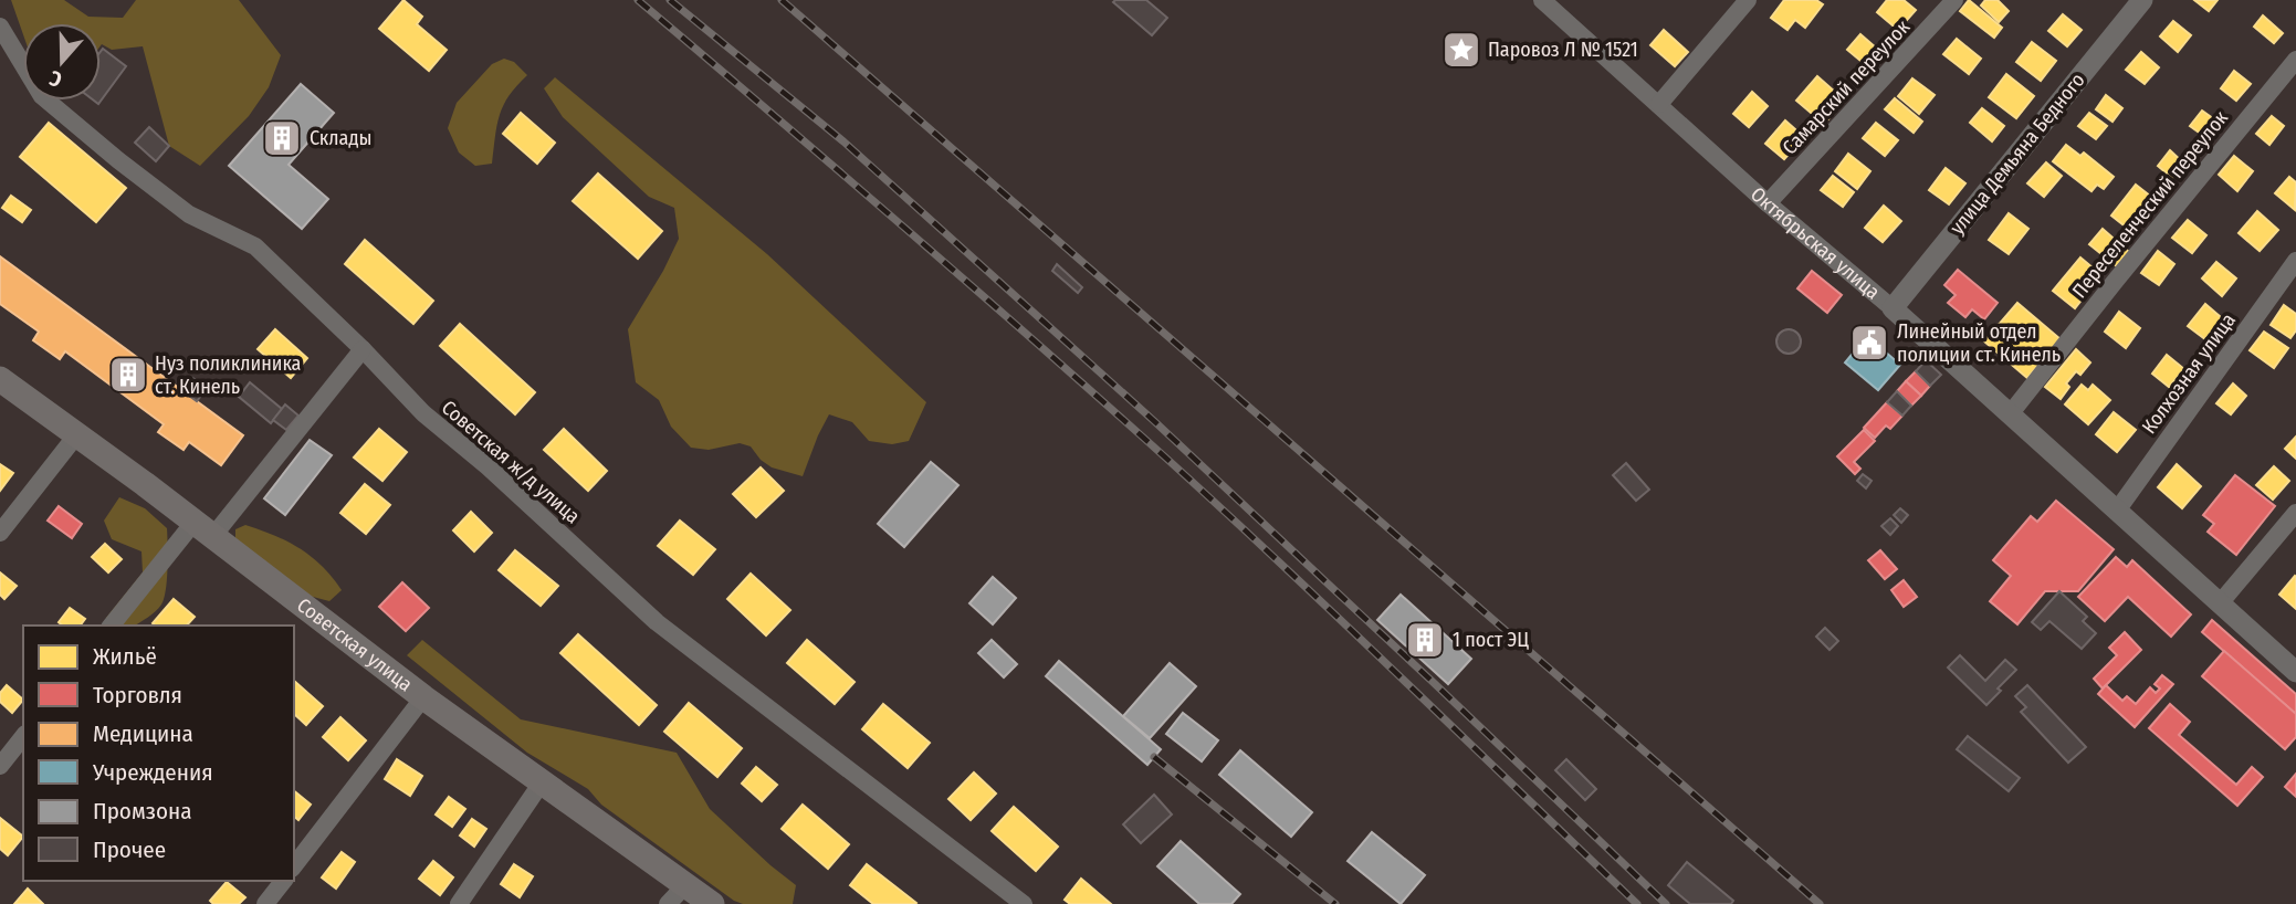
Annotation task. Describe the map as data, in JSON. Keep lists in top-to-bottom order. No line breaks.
{"streets":{"main road":["Советская улица"],"street":["Самарский переулок","улица Демьяна Бедного","Переселенческий переулок","Октябрьская улица","Колхозная улица","Советская ж/д улица"]},"crossings":[["Самарский переулок","Октябрьская улица"],["улица Демьяна Бедного","Октябрьская улица"],["Переселенческий переулок","Октябрьская улица"],["Октябрьская улица","Колхозная улица"]],"places":{"place":["Паровоз Л № 1521"],"building":["Склады","Нуз поликлиника ст. Кинель","1 пост ЭЦ"],"public building":["Линейный отдел полиции ст. Кинель"]},"legend":["Жильё","Торговля","Медицина","Учреждения","Промзона","Прочее"],"north":"bottom"}
